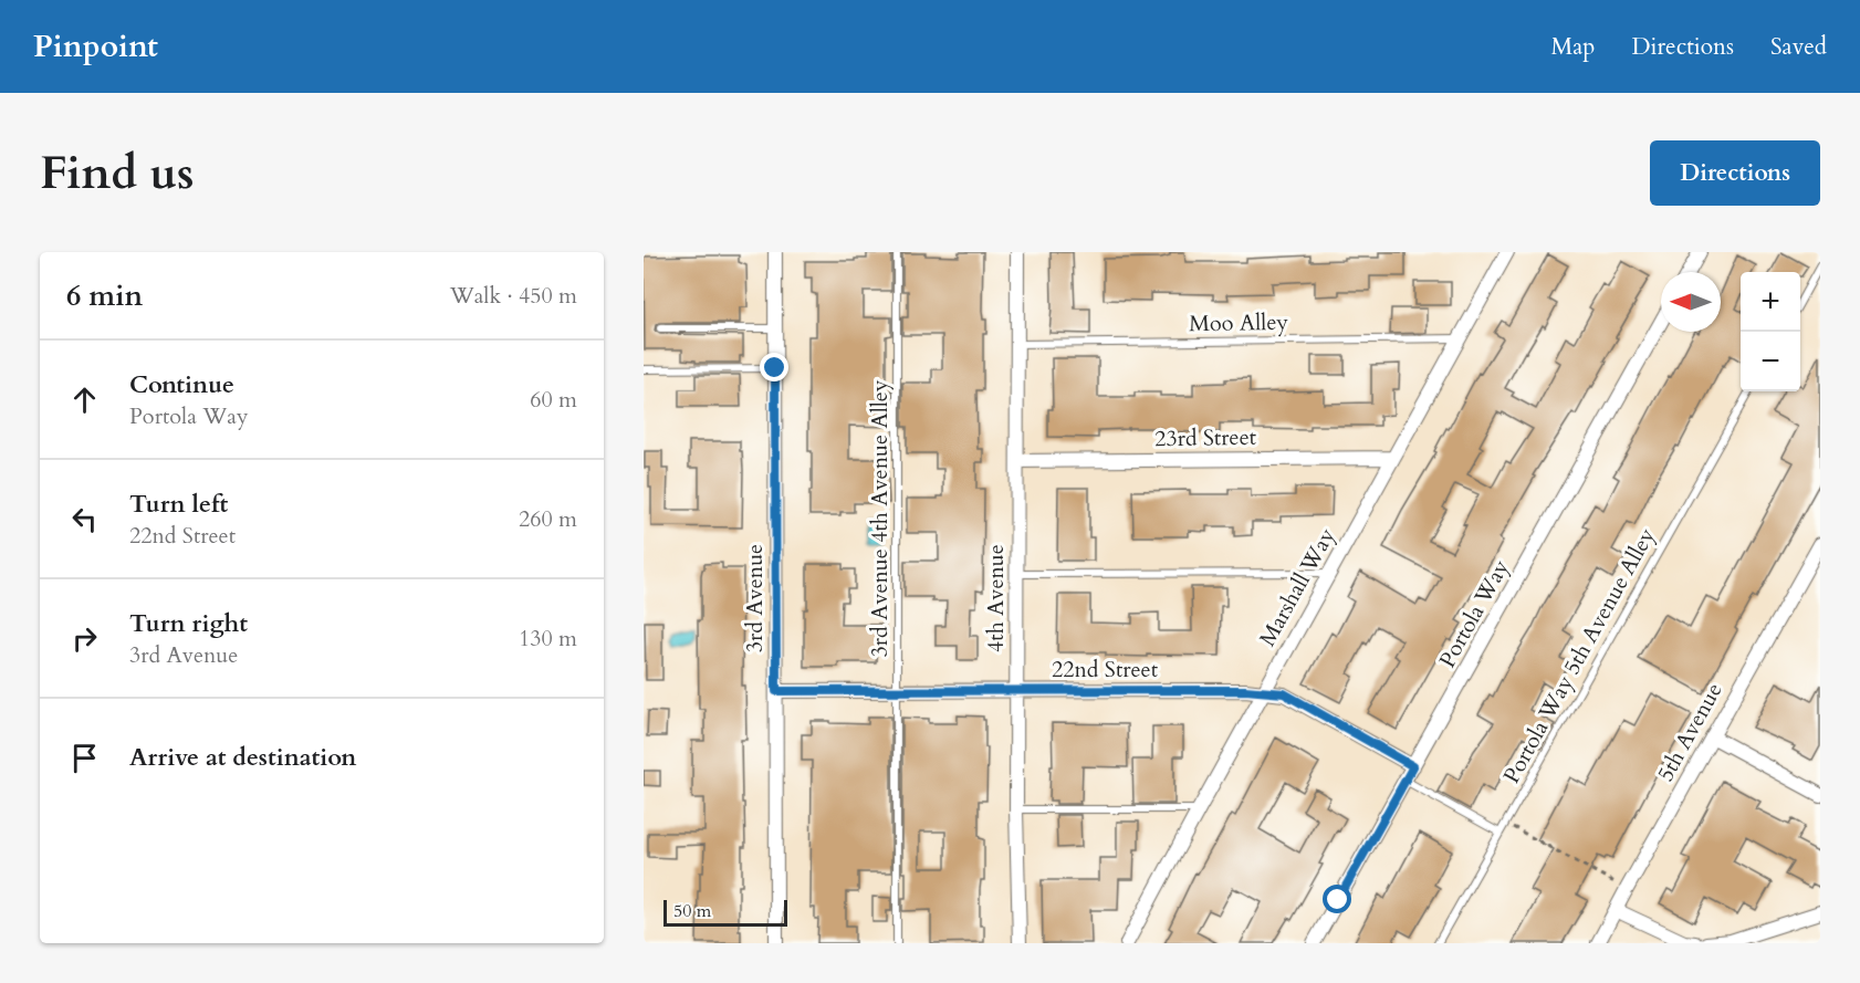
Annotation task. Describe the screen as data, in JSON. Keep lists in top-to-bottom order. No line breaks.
{"streets":{"street":["23rd Street","Marshall Way","3rd Avenue","4th Avenue","Portola Way","22nd Street","5th Avenue"],"lane":["Moo Alley","3rd Avenue 4th Avenue Alley","Portola Way 5th Avenue Alley"]},"crossings":[["Moo Alley","Marshall Way"],["Moo Alley","4th Avenue"],["23rd Street","Marshall Way"],["23rd Street","4th Avenue"],["3rd Avenue 4th Avenue Alley","22nd Street"],["Marshall Way","22nd Street"],["3rd Avenue","22nd Street"],["4th Avenue","22nd Street"],["Portola Way","22nd Street"]],"scale_bar":"50 m","north":"left","page":{"header":"Pinpoint","nav":["Map","Directions","Saved"],"buttons":"Directions","title":"Find us","heading":["6 min","Walk · 450 m"],"map_buttons":["+","−"],"list":[["Continue","Portola Way","60 m"],["Turn left","22nd Street","260 m"],["Turn right","3rd Avenue","130 m"],"Arrive at destination"],"scale":"50 m"}}
